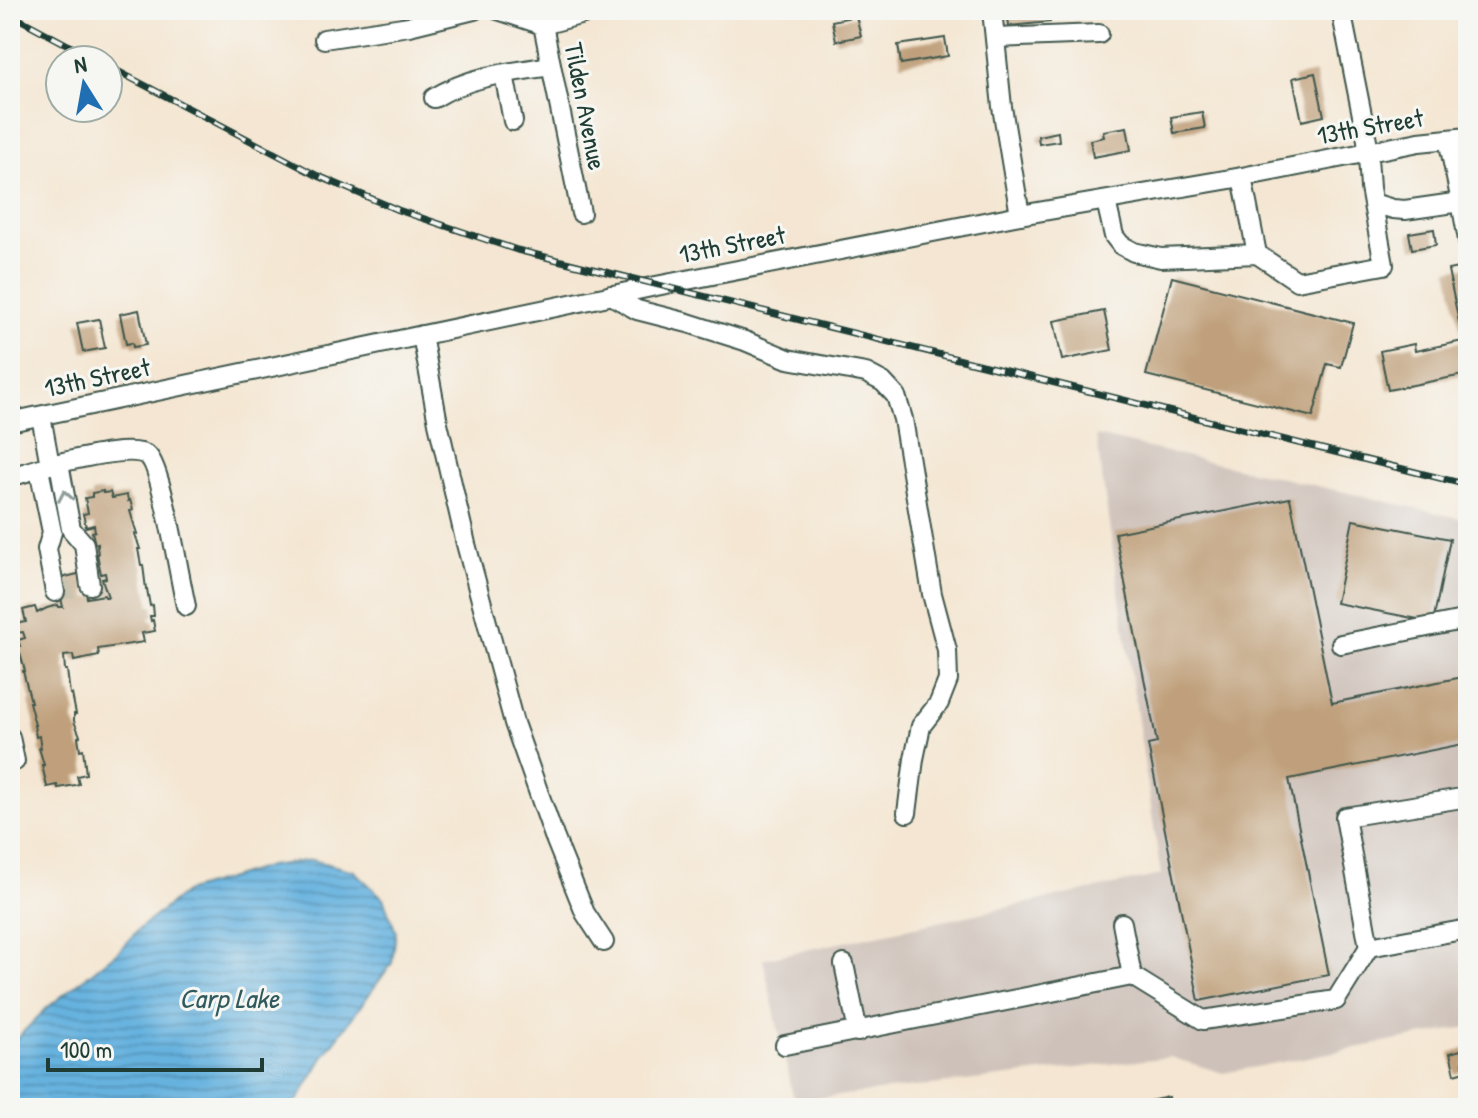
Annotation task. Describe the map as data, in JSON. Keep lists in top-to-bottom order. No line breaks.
{"streets":{"street":["Tilden Avenue","13th Street"]},"water":["Carp Lake"],"scale_bar":"100 m","north":"top"}
